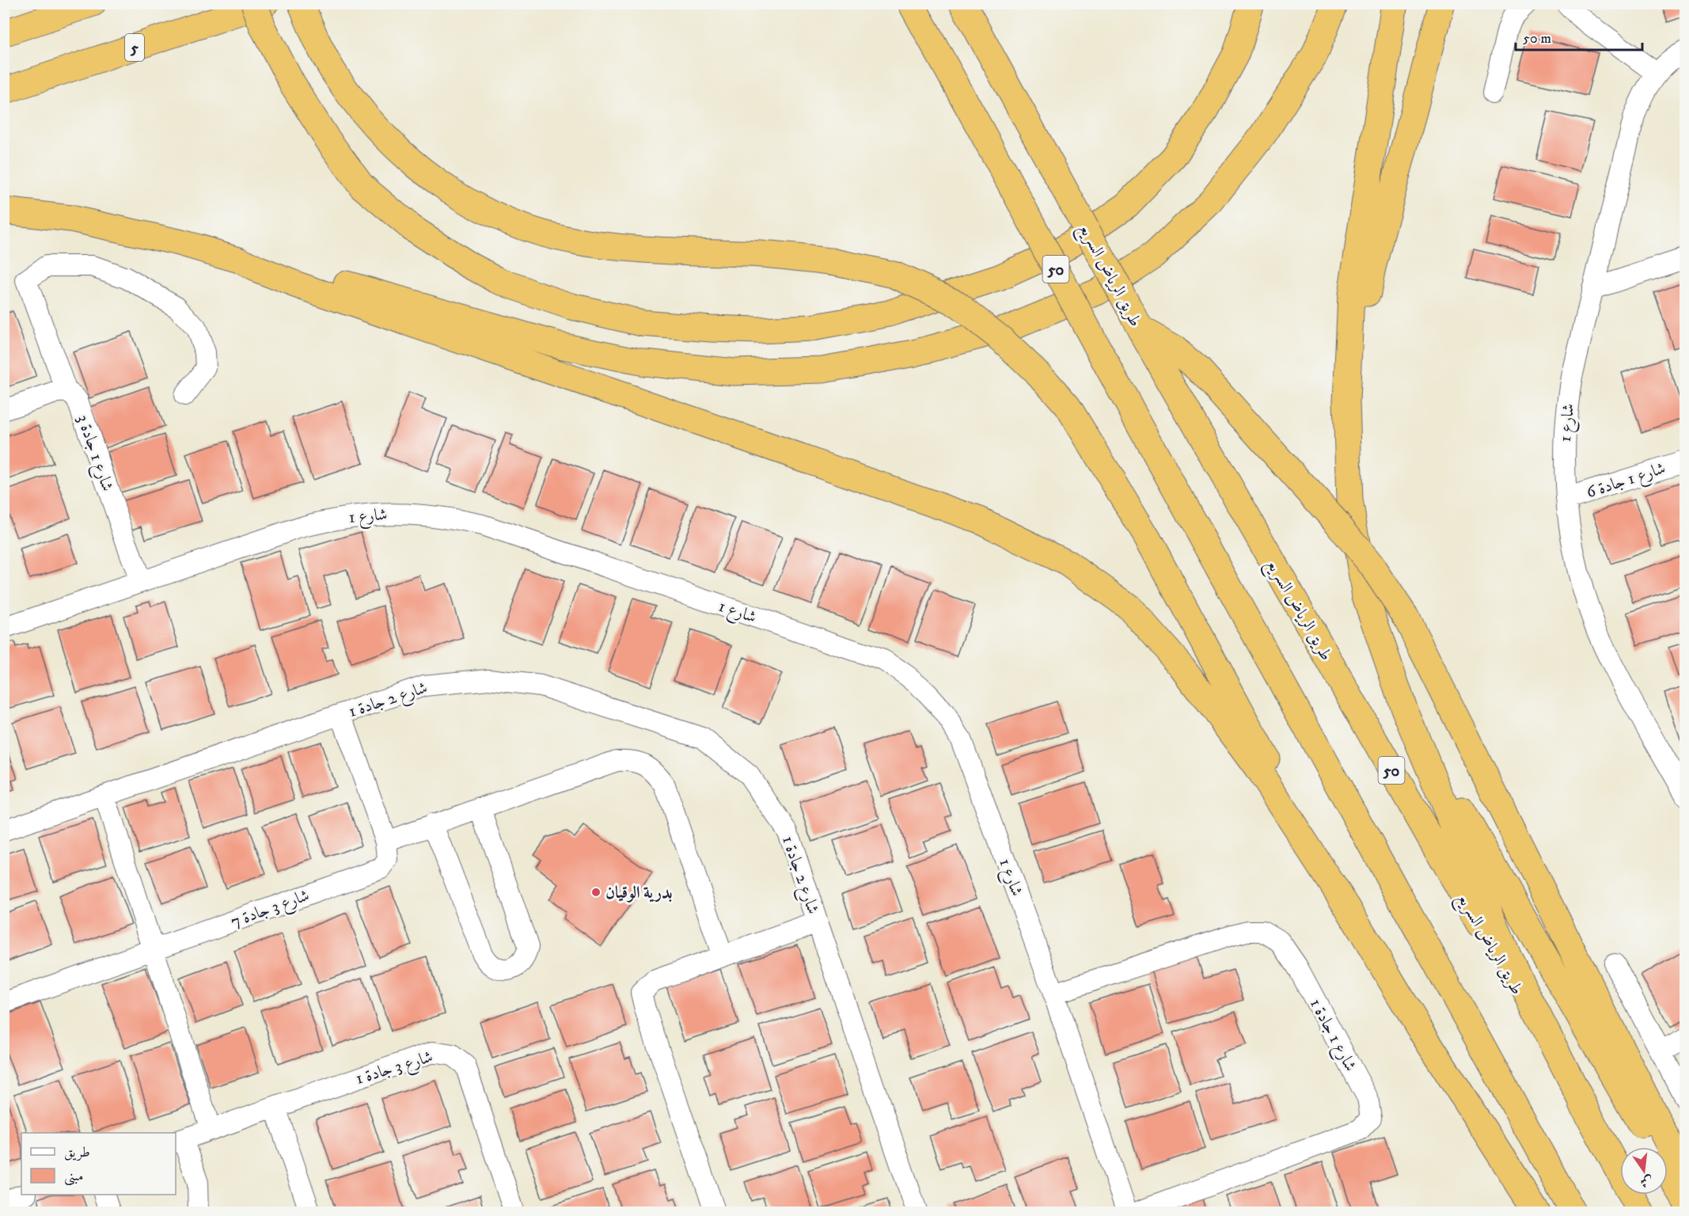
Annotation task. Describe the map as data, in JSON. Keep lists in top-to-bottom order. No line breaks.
{"streets":{"highway":["5","50","طريق الرياض السريع"],"street":["شارع 1","شارع 1 جادة 3","شارع 1 جادة 6","شارع 2 جادة 1","شارع 3 جادة 7","شارع 1 جادة 1","شارع 3 جادة 1"]},"crossings":[["شارع 1","شارع 1 جادة 3"],["شارع 1","شارع 1 جادة 6"],["شارع 1","شارع 1 جادة 1"],["شارع 2 جادة 1","شارع 3 جادة 7"]],"places":["بدرية الوقيان"],"legend":["طريق","مبنى"],"scale_bar":"50 m","north":"bottom"}
